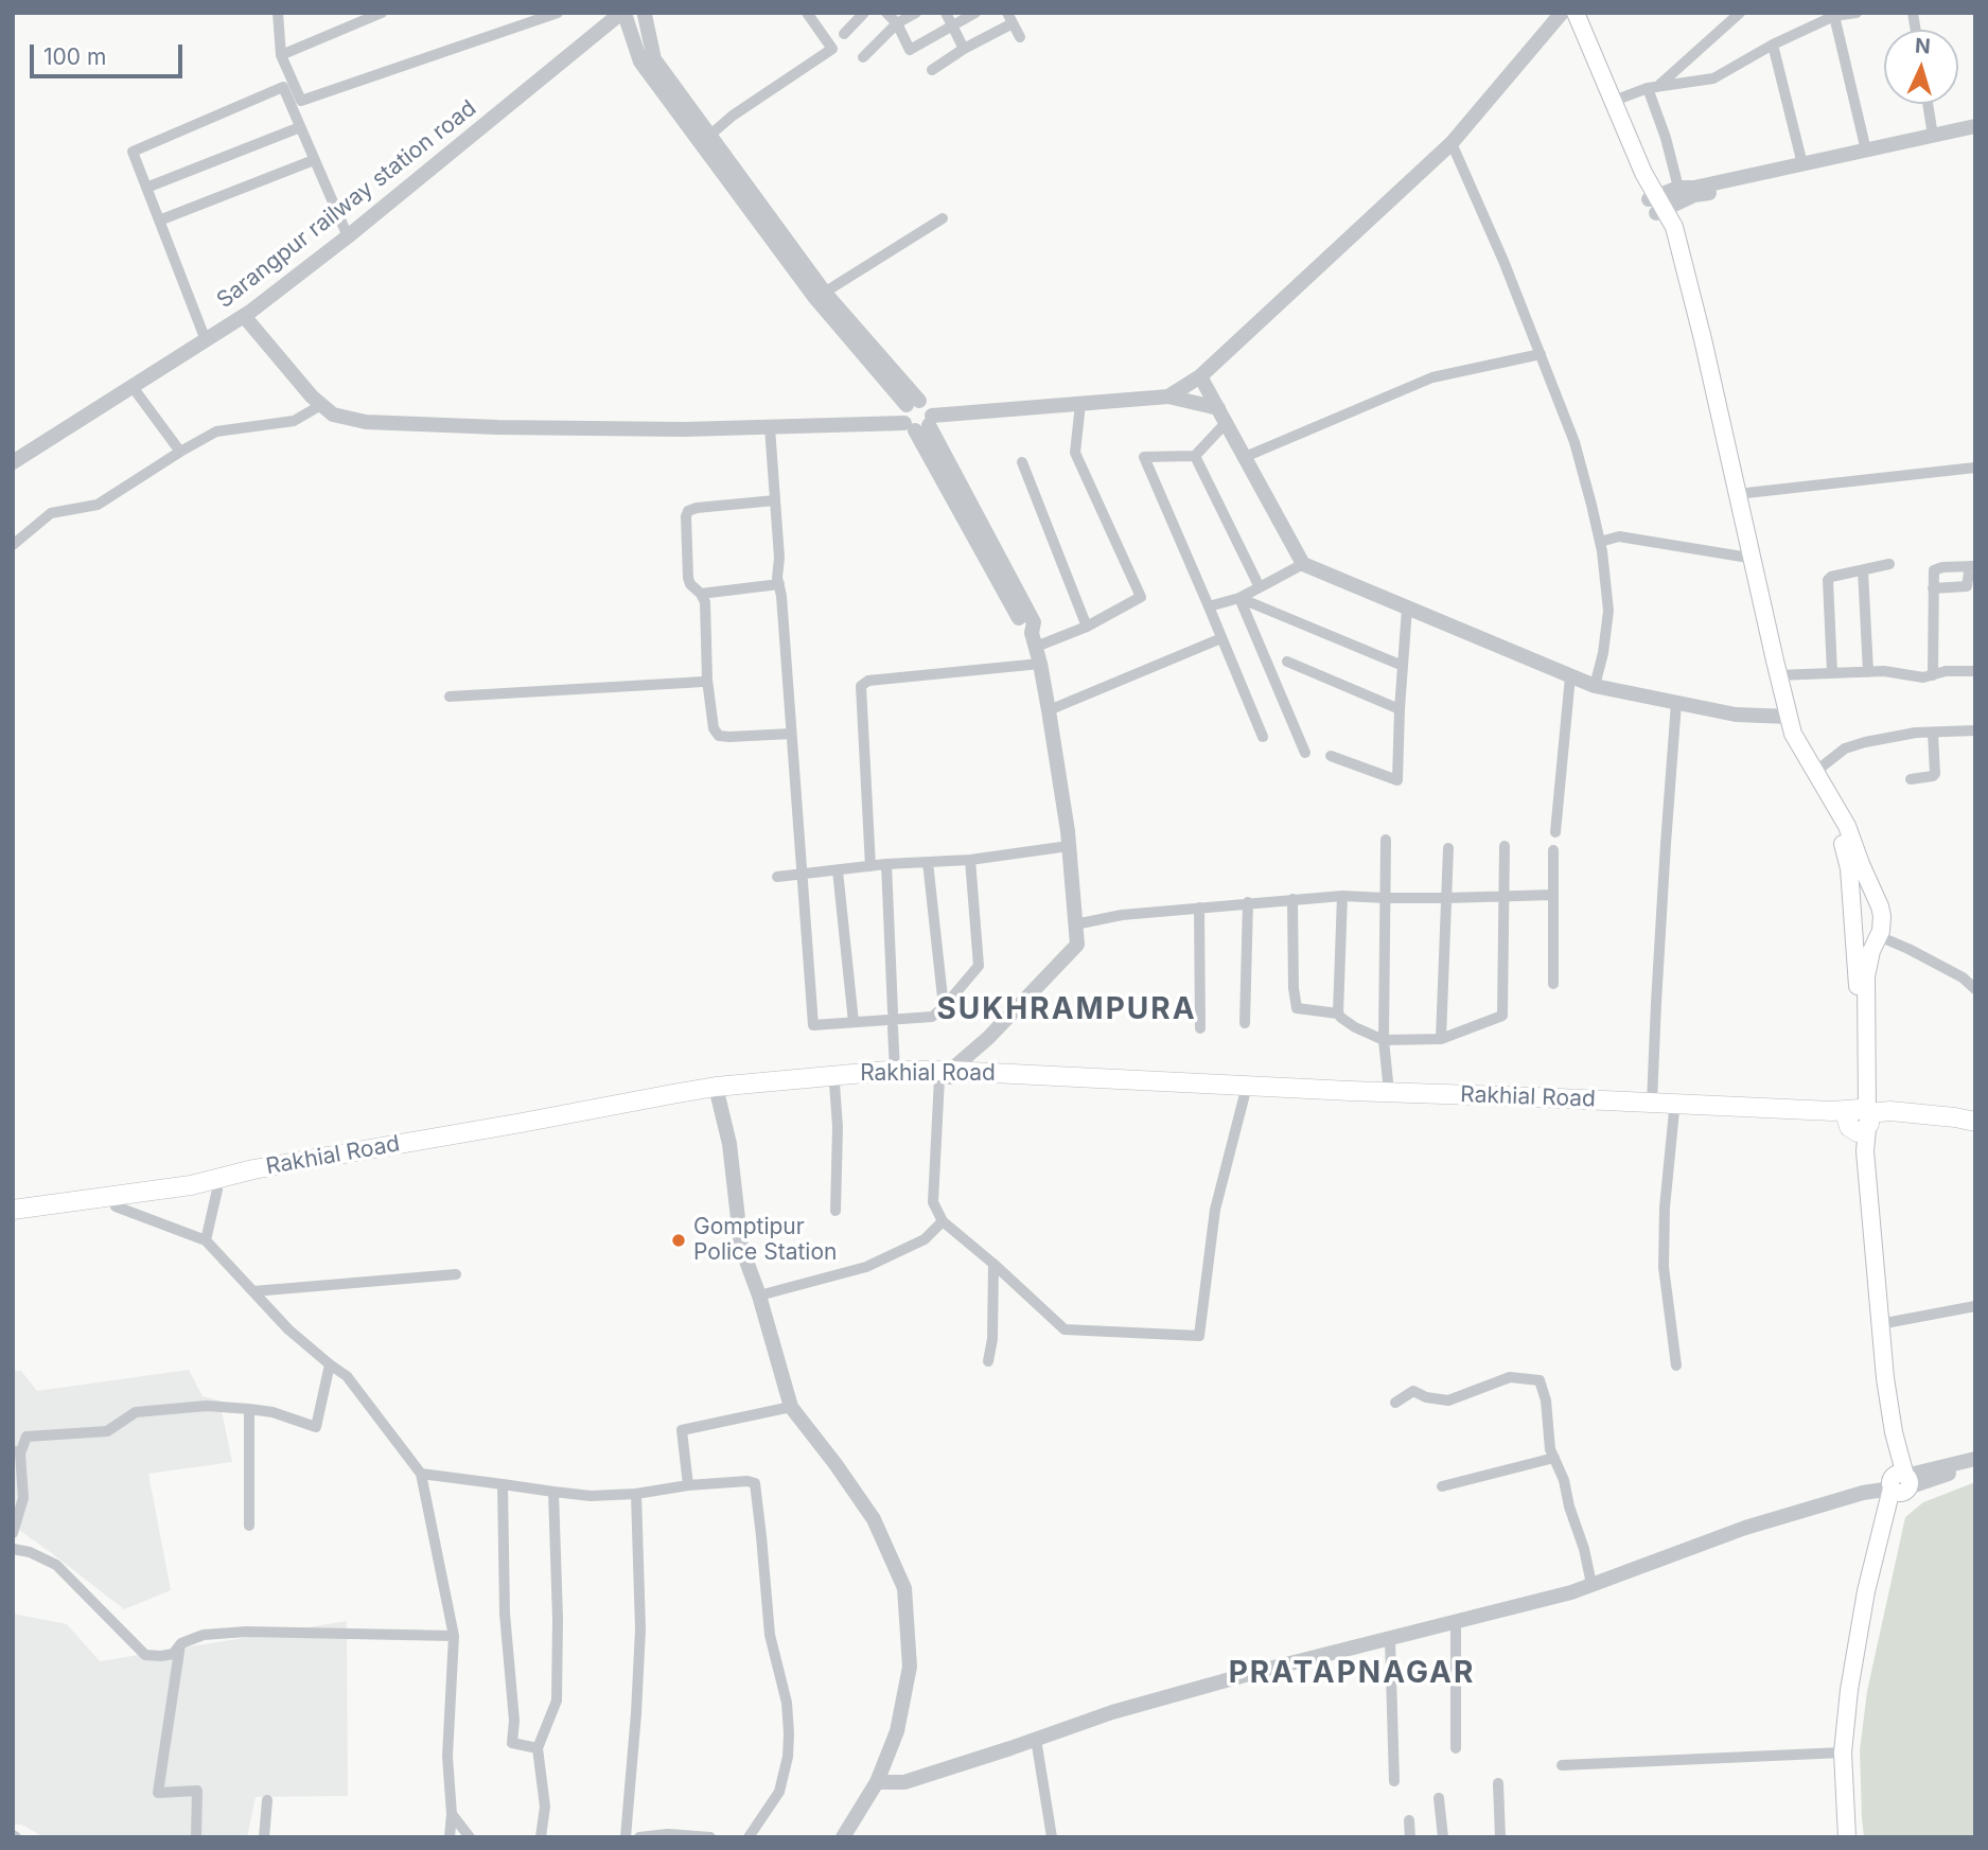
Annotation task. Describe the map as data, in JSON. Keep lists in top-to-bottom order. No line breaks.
{"streets":{"main road":["Rakhial Road"],"street":["Sarangpur railway station road"]},"districts":["SUKHRAMPURA","PRATAPNAGAR"],"places":["Gomptipur Police Station"],"scale_bar":"100 m","north":"top"}
